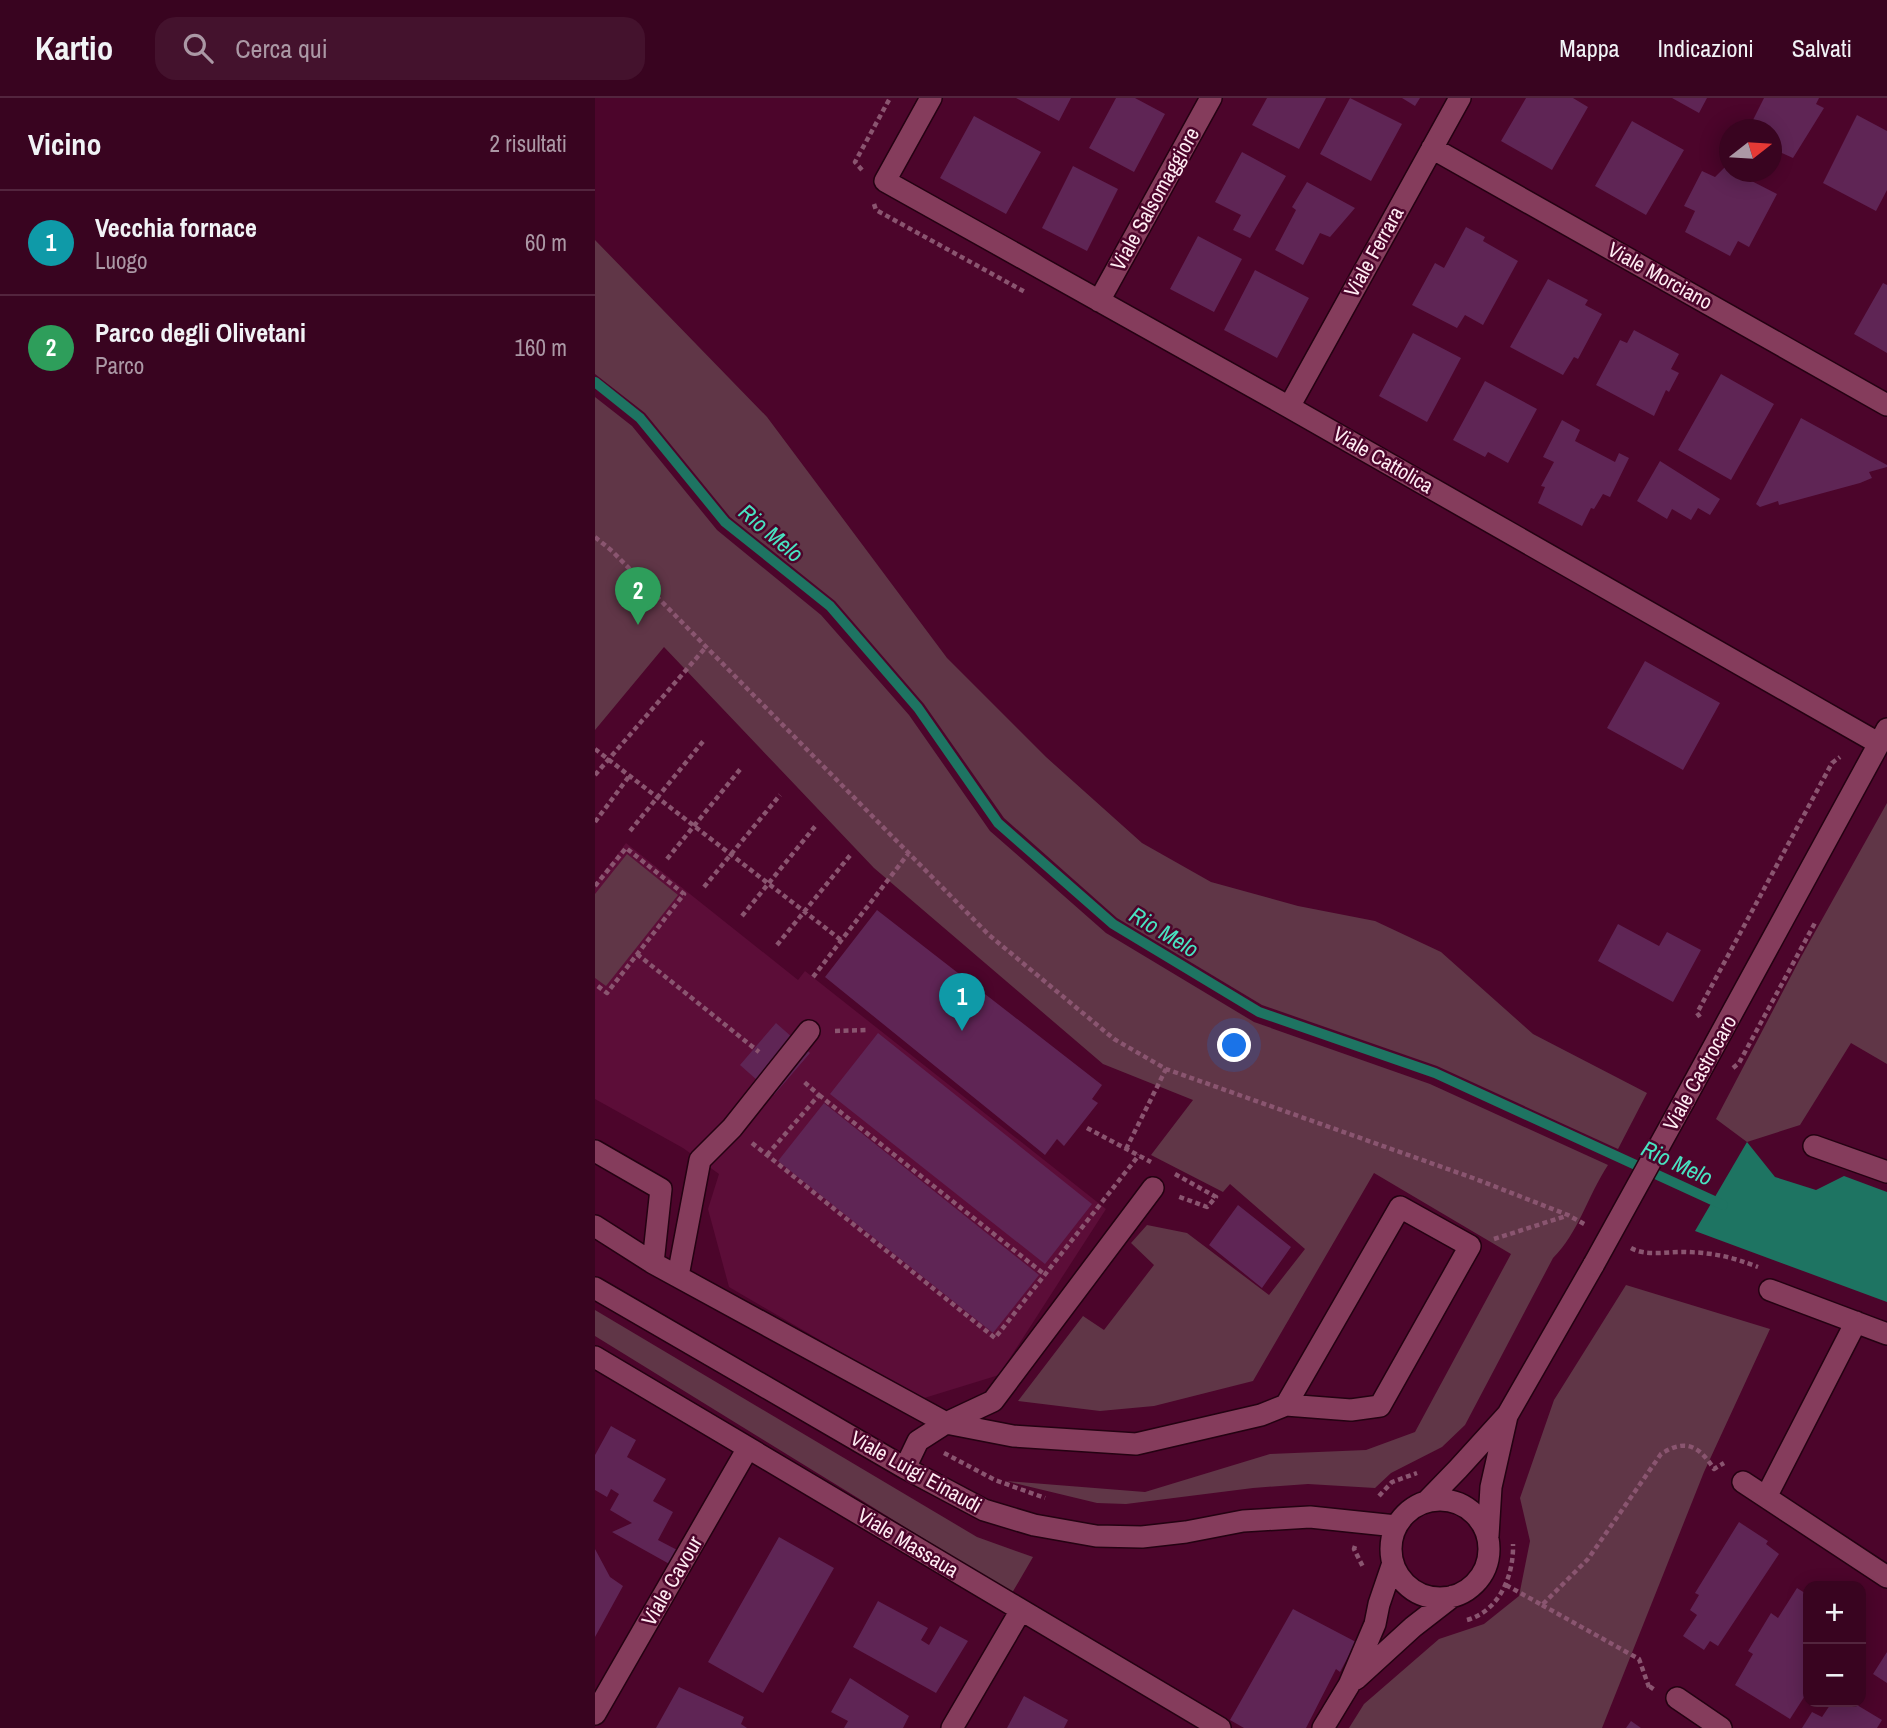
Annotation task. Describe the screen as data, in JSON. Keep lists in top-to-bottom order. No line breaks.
{"streets":{"street":["Viale Salsomaggiore","Viale Ferrara","Viale Morciano","Viale Cattolica","Viale Castrocaro","Viale Luigi Einaudi","Viale Massaua","Viale Cavour"]},"crossings":[["Viale Salsomaggiore","Viale Cattolica"],["Viale Ferrara","Viale Morciano"],["Viale Ferrara","Viale Cattolica"],["Viale Cattolica","Viale Castrocaro"],["Viale Castrocaro","Viale Luigi Einaudi"],["Viale Massaua","Viale Cavour"]],"water":["Rio Melo"],"north":"right","page":{"header":"Kartio","search":"Cerca qui","nav":["Mappa","Indicazioni","Salvati"],"heading":["Vicino","2 risultati"],"list":[{"mark":"1","name":"Vecchia fornace","note":"Luogo","value":"60 m"},{"mark":"2","name":"Parco degli Olivetani","note":"Parco","value":"160 m"}],"pins":["2","1"],"map_buttons":["+","−"]}}
